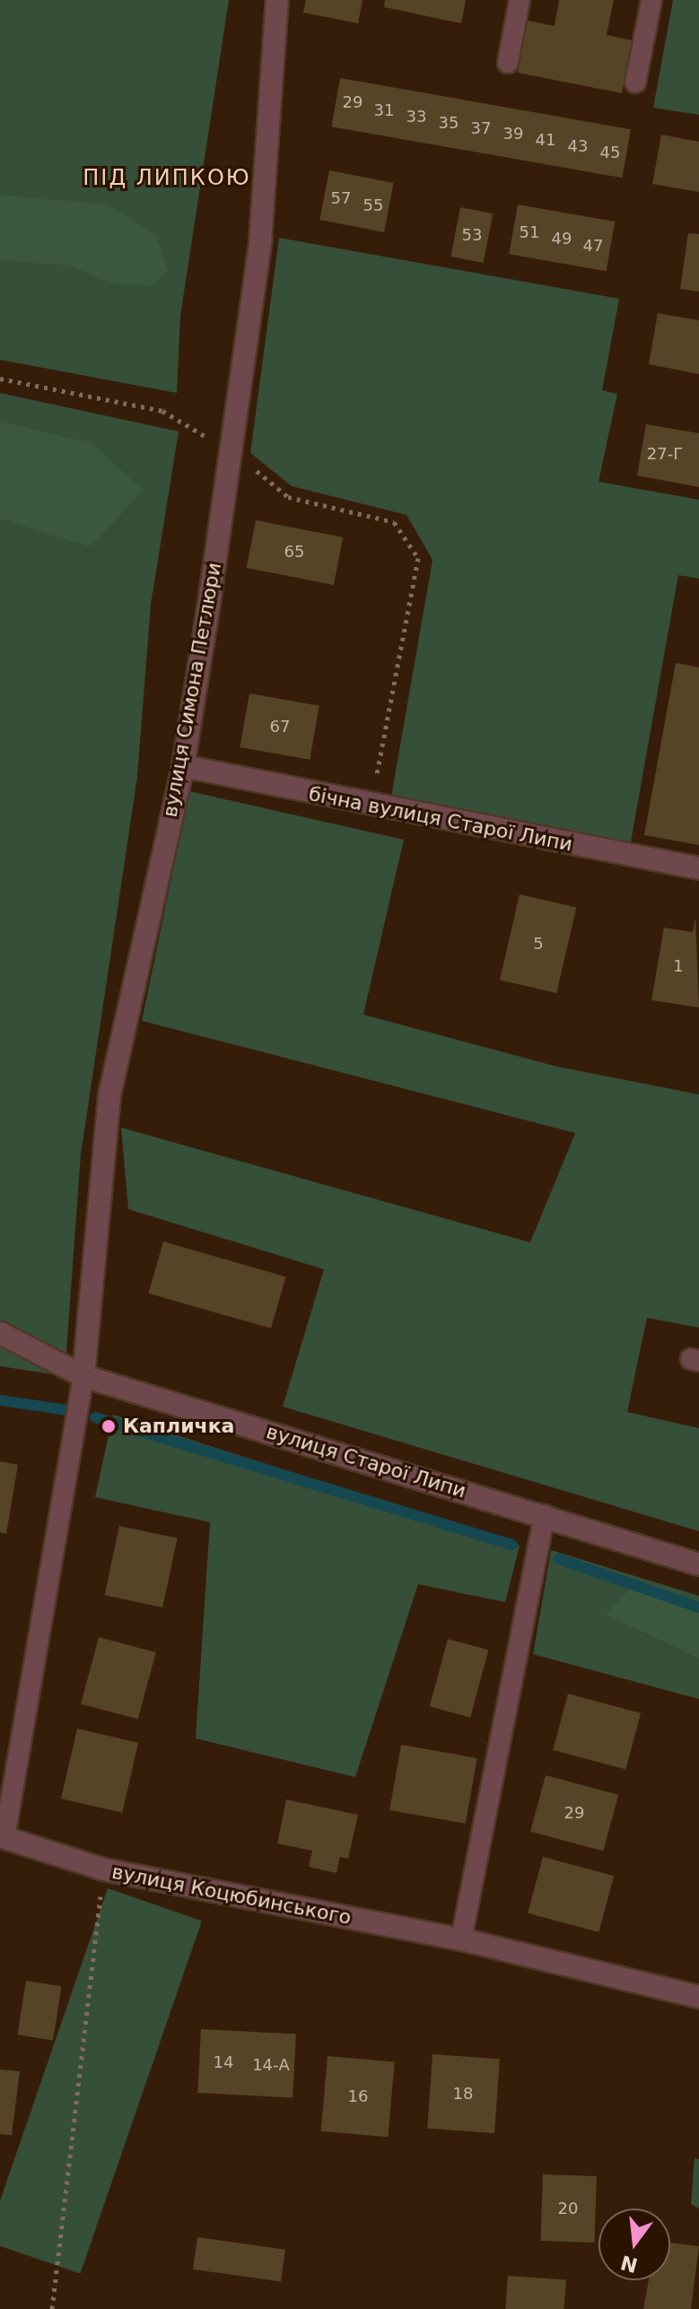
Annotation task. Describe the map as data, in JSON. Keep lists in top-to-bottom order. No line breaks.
{"streets":{"street":["вулиця Симона Петлюри","бічна вулиця Старої Липи","вулиця Старої Липи","вулиця Коцюбинського"]},"crossings":[["вулиця Симона Петлюри","бічна вулиця Старої Липи"],["вулиця Симона Петлюри","вулиця Старої Липи"],["вулиця Симона Петлюри","вулиця Коцюбинського"],["вулиця Старої Липи","вулиця Коцюбинського"]],"districts":["ПІД ЛИПКОЮ"],"places":["Капличка"],"house_numbers":["29","31","33","35","37","39","41","43","45","57","55","51","53","49","47","27-Г","65","67","5","1","29","14","14-А","18","16","20"],"north":"bottom"}
